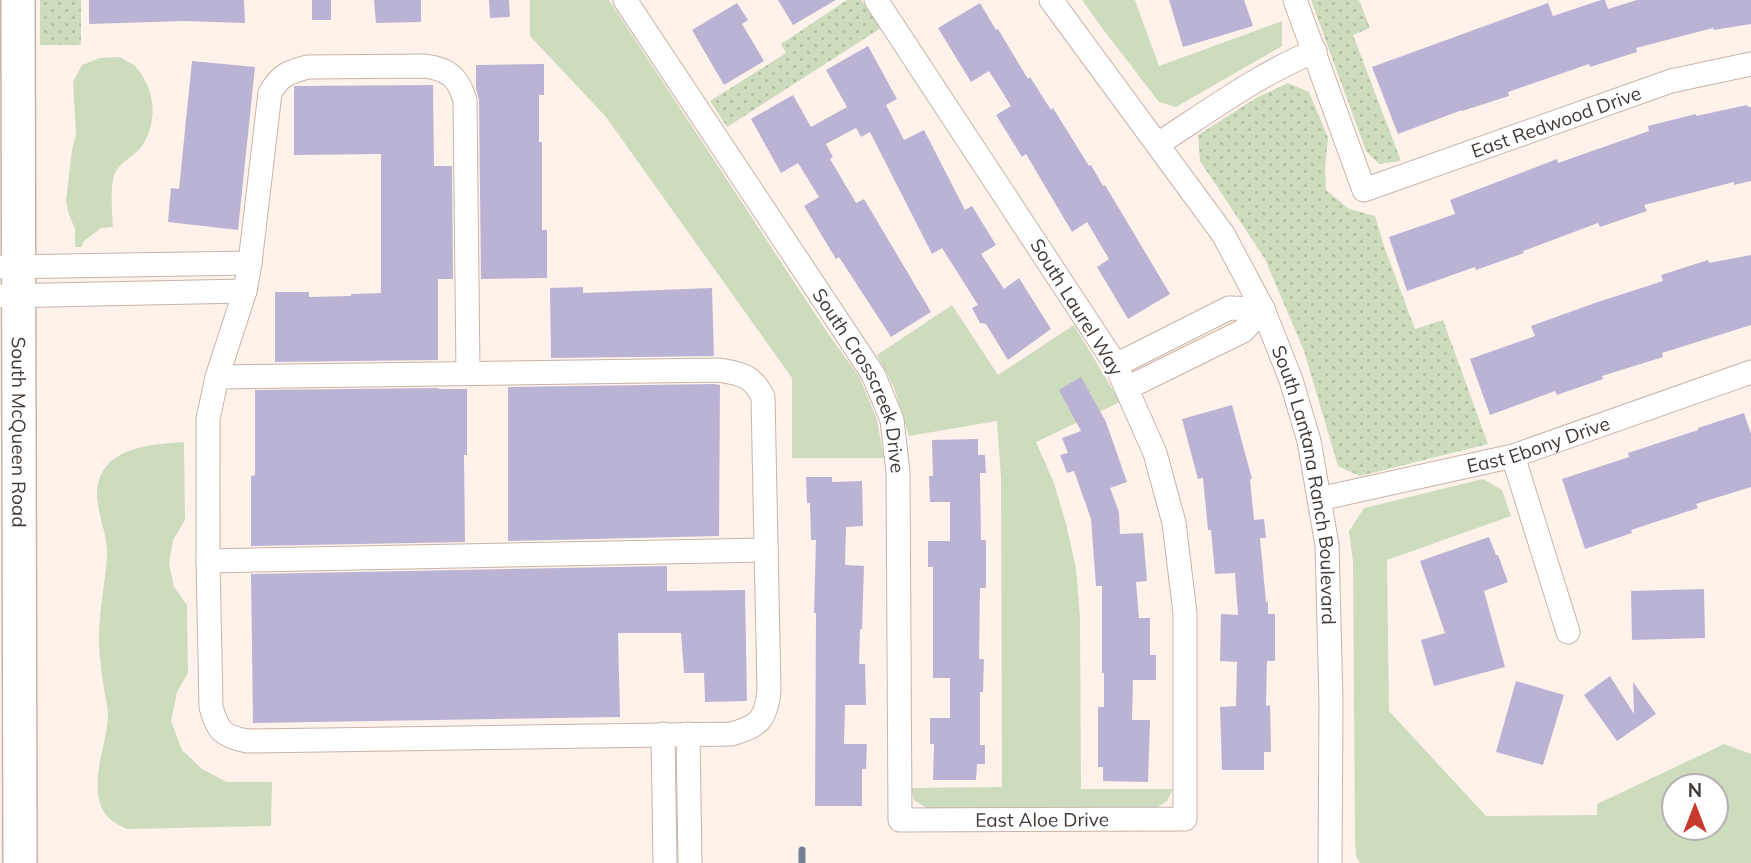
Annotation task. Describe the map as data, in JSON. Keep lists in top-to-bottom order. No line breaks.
{"streets":{"main road":["South McQueen Road"],"street":["East Redwood Drive","South Laurel Way","South Crosscreek Drive","East Ebony Drive","South Lantana Ranch Boulevard","East Aloe Drive"]},"crossings":[["South Laurel Way","East Aloe Drive"],["South Crosscreek Drive","East Aloe Drive"],["East Ebony Drive","South Lantana Ranch Boulevard"]],"north":"top"}
